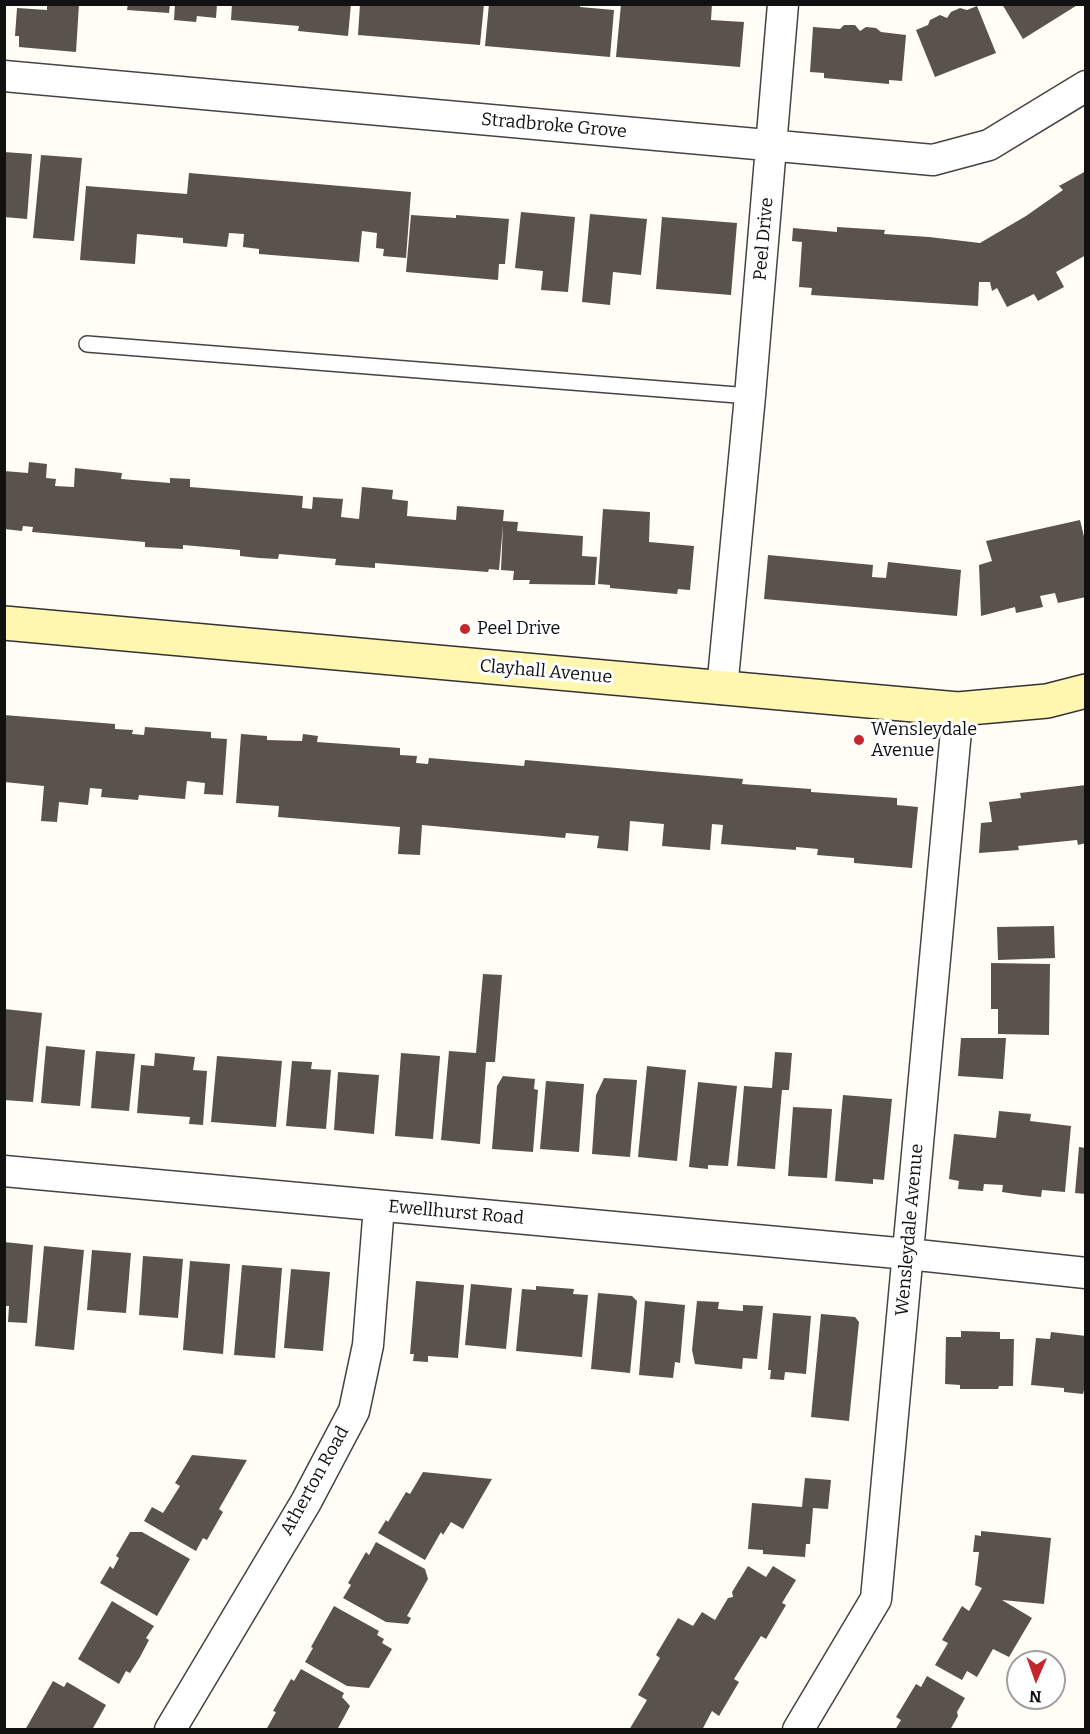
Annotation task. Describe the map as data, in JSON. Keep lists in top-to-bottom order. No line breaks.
{"streets":{"street":["Stradbroke Grove","Peel Drive","Clayhall Avenue","Ewellhurst Road","Wensleydale Avenue","Atherton Road"]},"crossings":[["Stradbroke Grove","Peel Drive"],["Peel Drive","Clayhall Avenue"],["Clayhall Avenue","Wensleydale Avenue"],["Ewellhurst Road","Wensleydale Avenue"],["Ewellhurst Road","Atherton Road"]],"places":["Peel Drive","Wensleydale Avenue"],"north":"bottom"}
